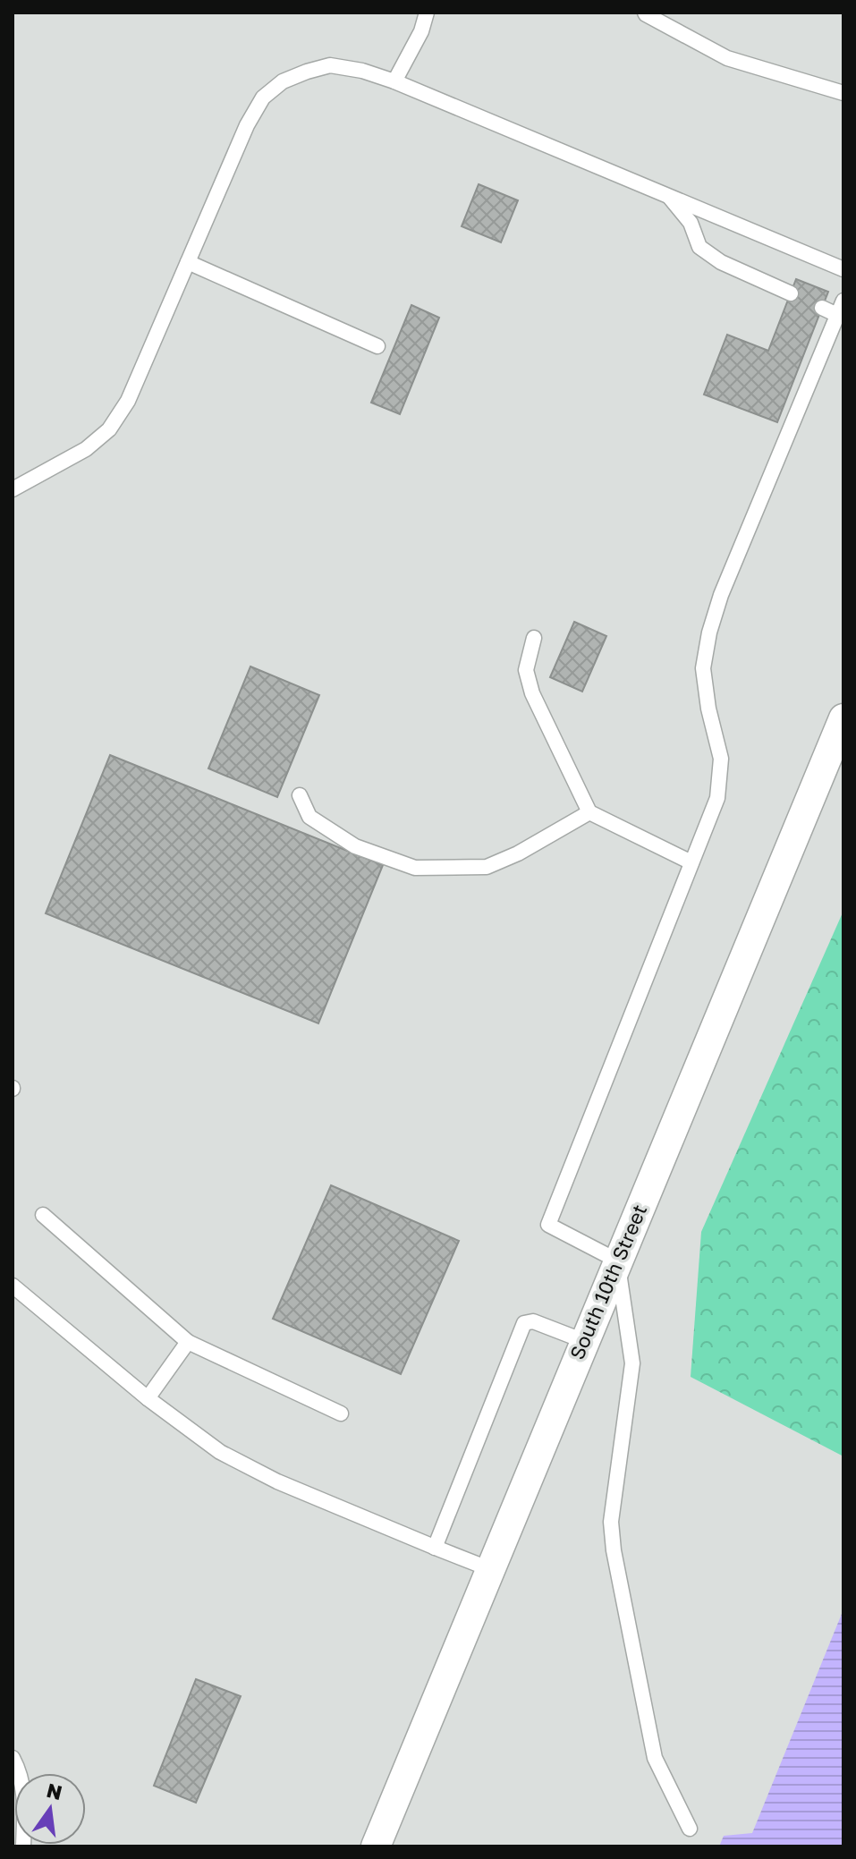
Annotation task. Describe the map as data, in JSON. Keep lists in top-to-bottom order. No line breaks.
{"streets":{"street":["South 10th Street"]},"north":"top"}
